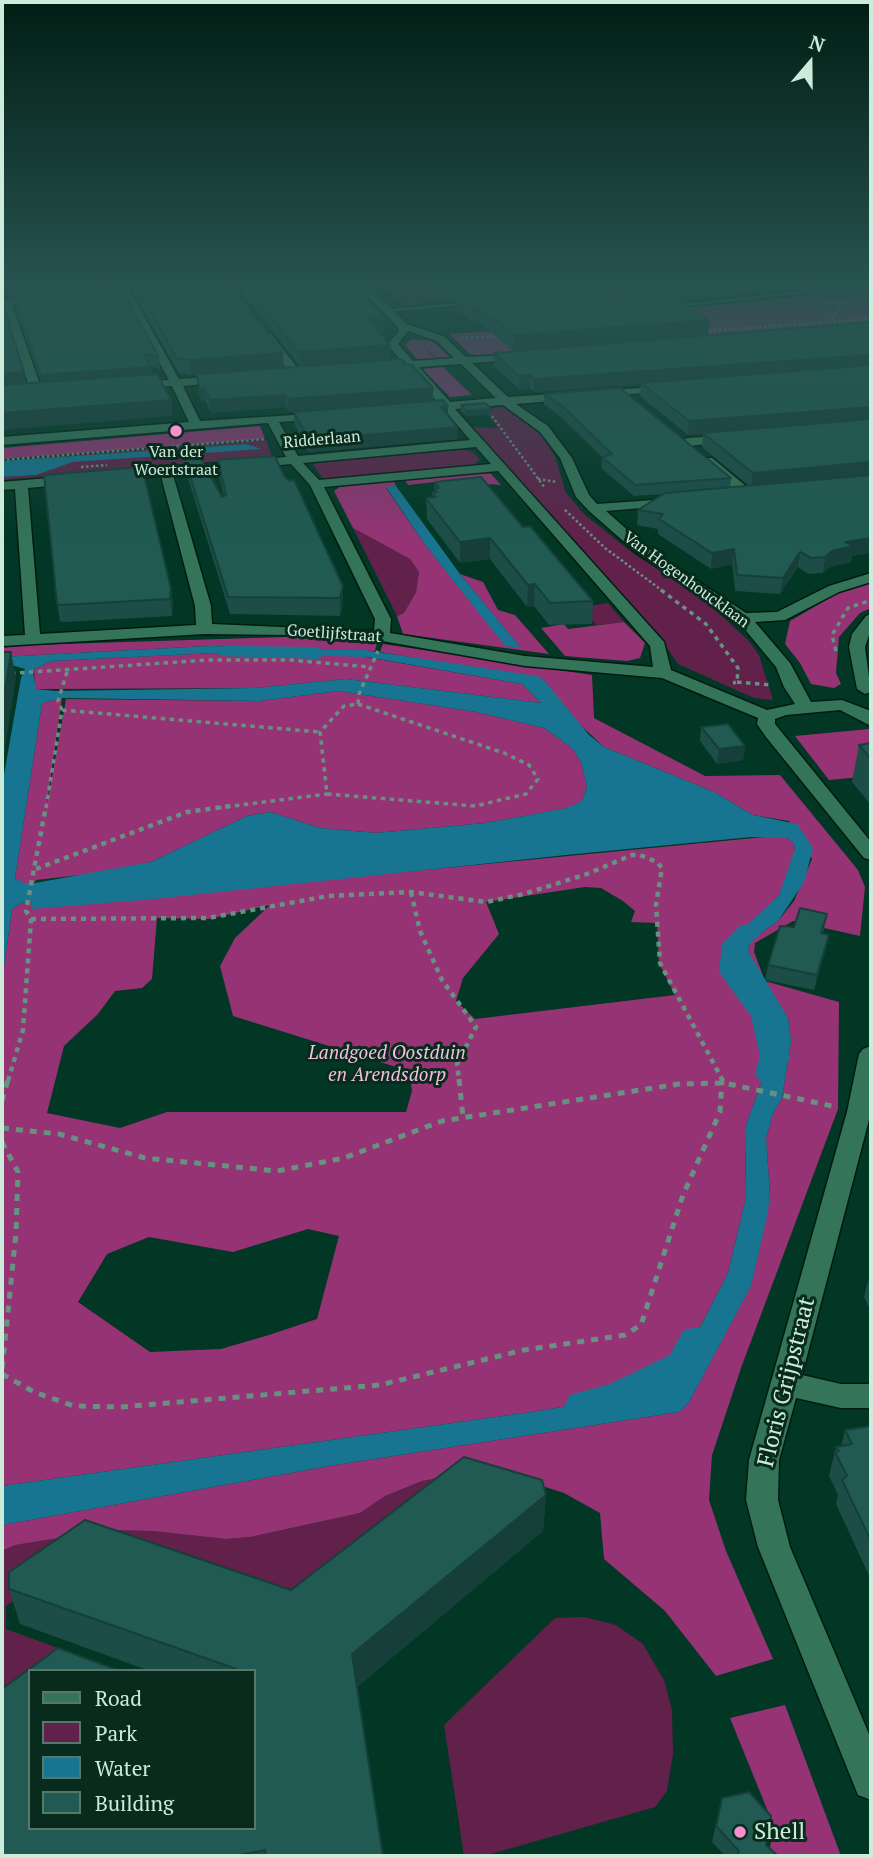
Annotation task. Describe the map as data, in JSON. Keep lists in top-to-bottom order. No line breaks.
{"streets":{"street":["Ridderlaan","Van Hogenhoucklaan","Goetlijfstraat","Floris Grijpstraat"]},"parks":["Landgoed Oostduin en Arendsdorp"],"places":["Van der Woertstraat","Shell"],"legend":["Road","Park","Water","Building"],"north":"top"}
